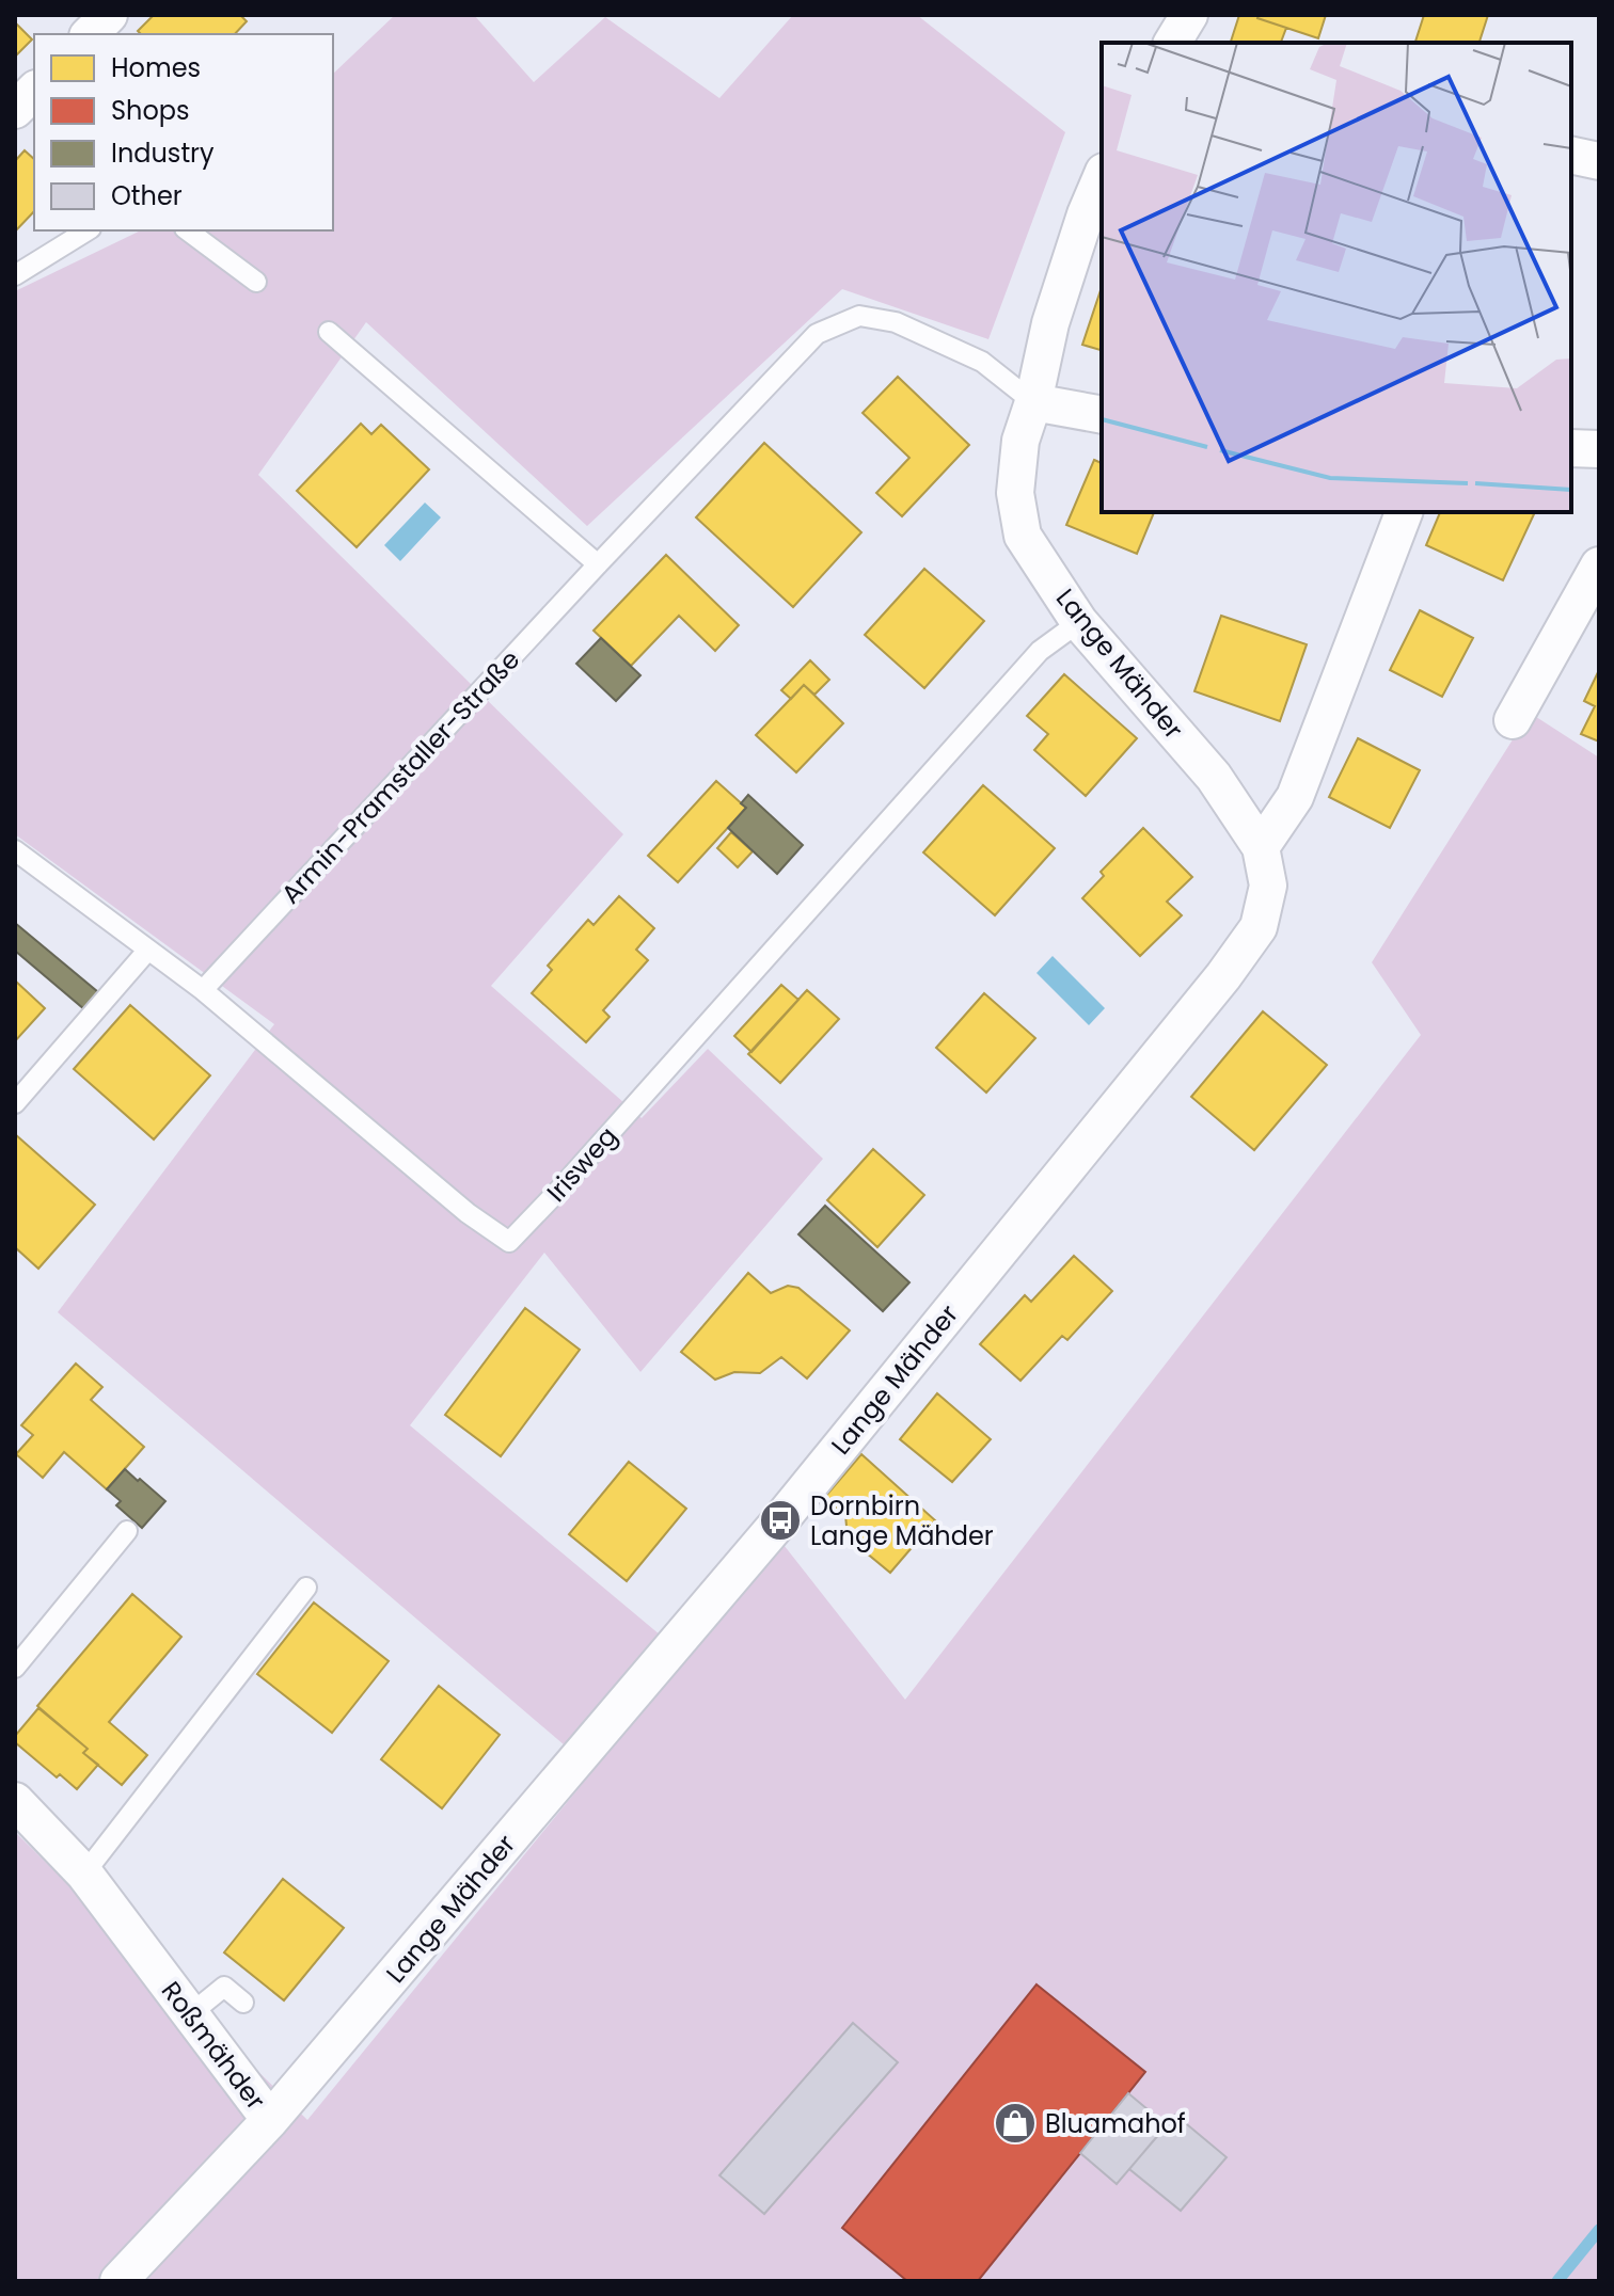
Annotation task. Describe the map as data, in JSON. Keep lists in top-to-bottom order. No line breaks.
{"streets":{"street":["Lange Mähder","Roßmähder"],"lane":["Armin-Pramstaller-Straße","Irisweg"]},"crossings":[["Lange Mähder","Armin-Pramstaller-Straße"],["Lange Mähder","Irisweg"],["Lange Mähder","Roßmähder"],["Armin-Pramstaller-Straße","Irisweg"]],"places":{"bus stop":["Dornbirn Lange Mähder"],"shop":["Bluamahof"]},"legend":["Homes","Shops","Industry","Other"]}
